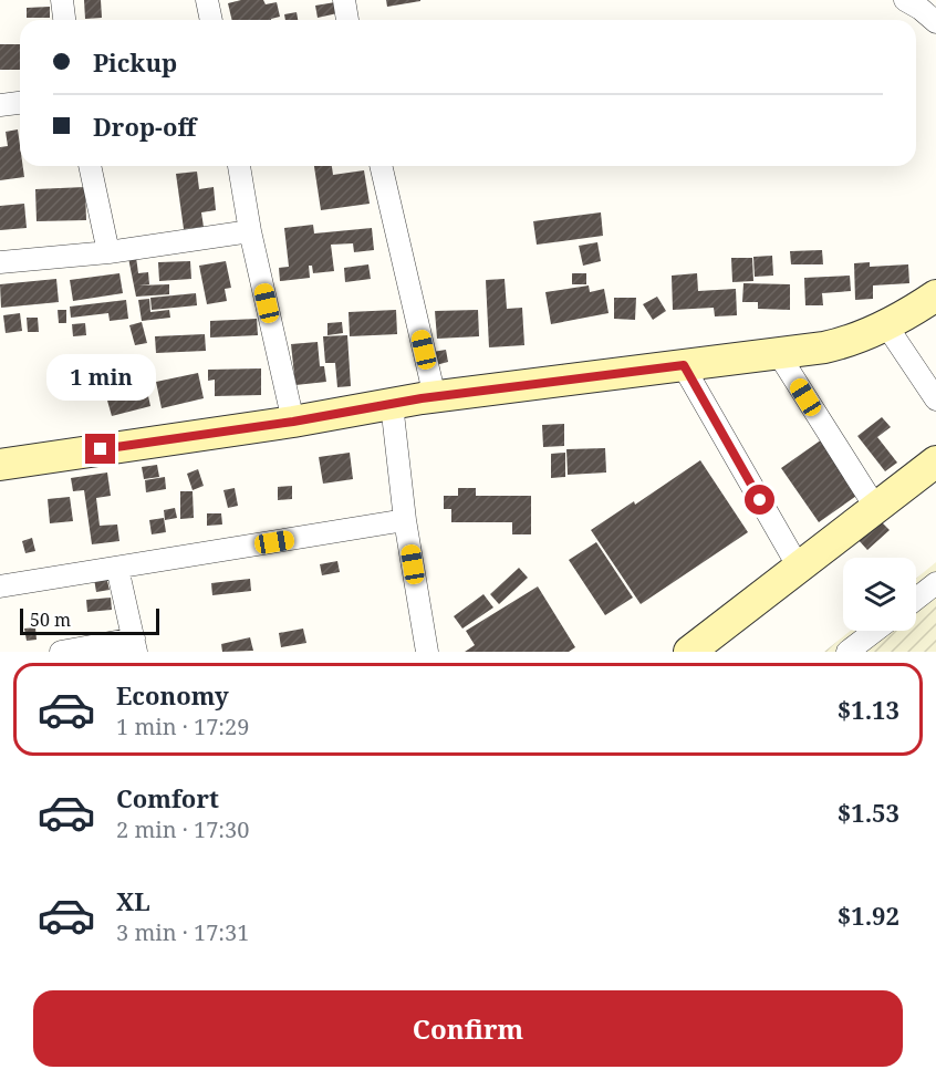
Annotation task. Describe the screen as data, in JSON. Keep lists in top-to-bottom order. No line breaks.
{"scale_bar":"50 m","page":{"banner":["Pickup","Drop-off"],"bubble":"1 min","scale":"50 m","list":[{"name":"Economy","note":"1 min · 17:29","value":"$1.13"},{"name":"Comfort","note":"2 min · 17:30","value":"$1.53"},{"name":"XL","note":"3 min · 17:31","value":"$1.92"}],"buttons":"Confirm"}}
